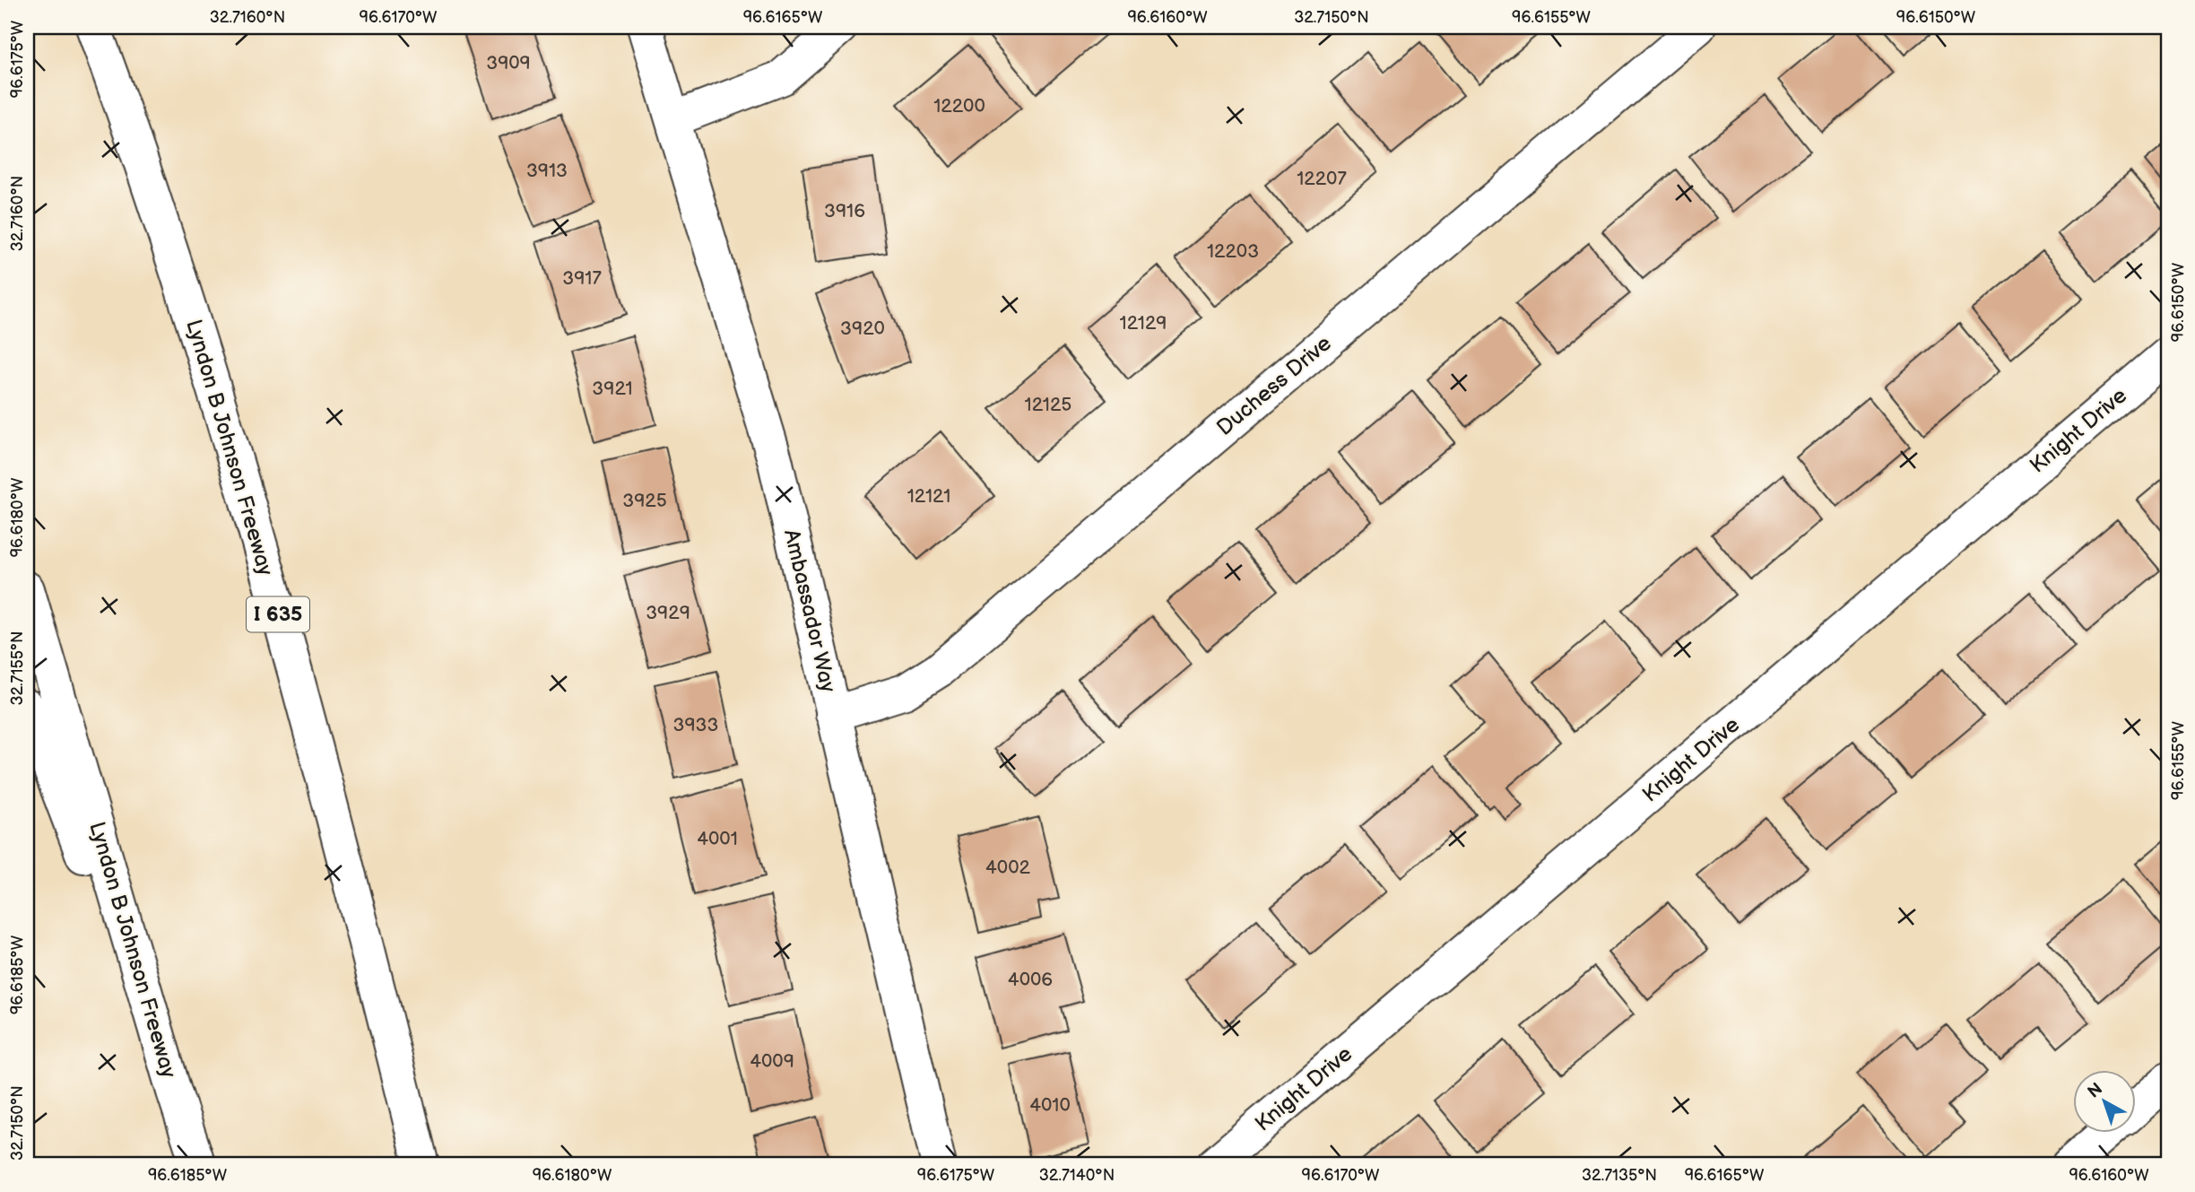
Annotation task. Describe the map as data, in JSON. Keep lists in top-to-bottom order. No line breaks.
{"streets":{"main road":["Duchess Drive","Knight Drive","Lyndon B Johnson Freeway","Ambassador Way","I 635"]},"crossings":[["Duchess Drive","Ambassador Way"]],"house_numbers":["3909","12200","3913","12207","3916","12203","3917","12129","3920","3921","12125","12121","3925","3929","3933","4001","4002","4006","4009","4010"],"north":"top left","coordinates":["32.7160°N","96.6170°W","96.6165°W","96.6160°W","32.7150°N","96.6155°W","96.6150°W","96.6175°W","96.6180°W","32.7155°N","96.6185°W","32.7140°N","32.7135°N"]}
